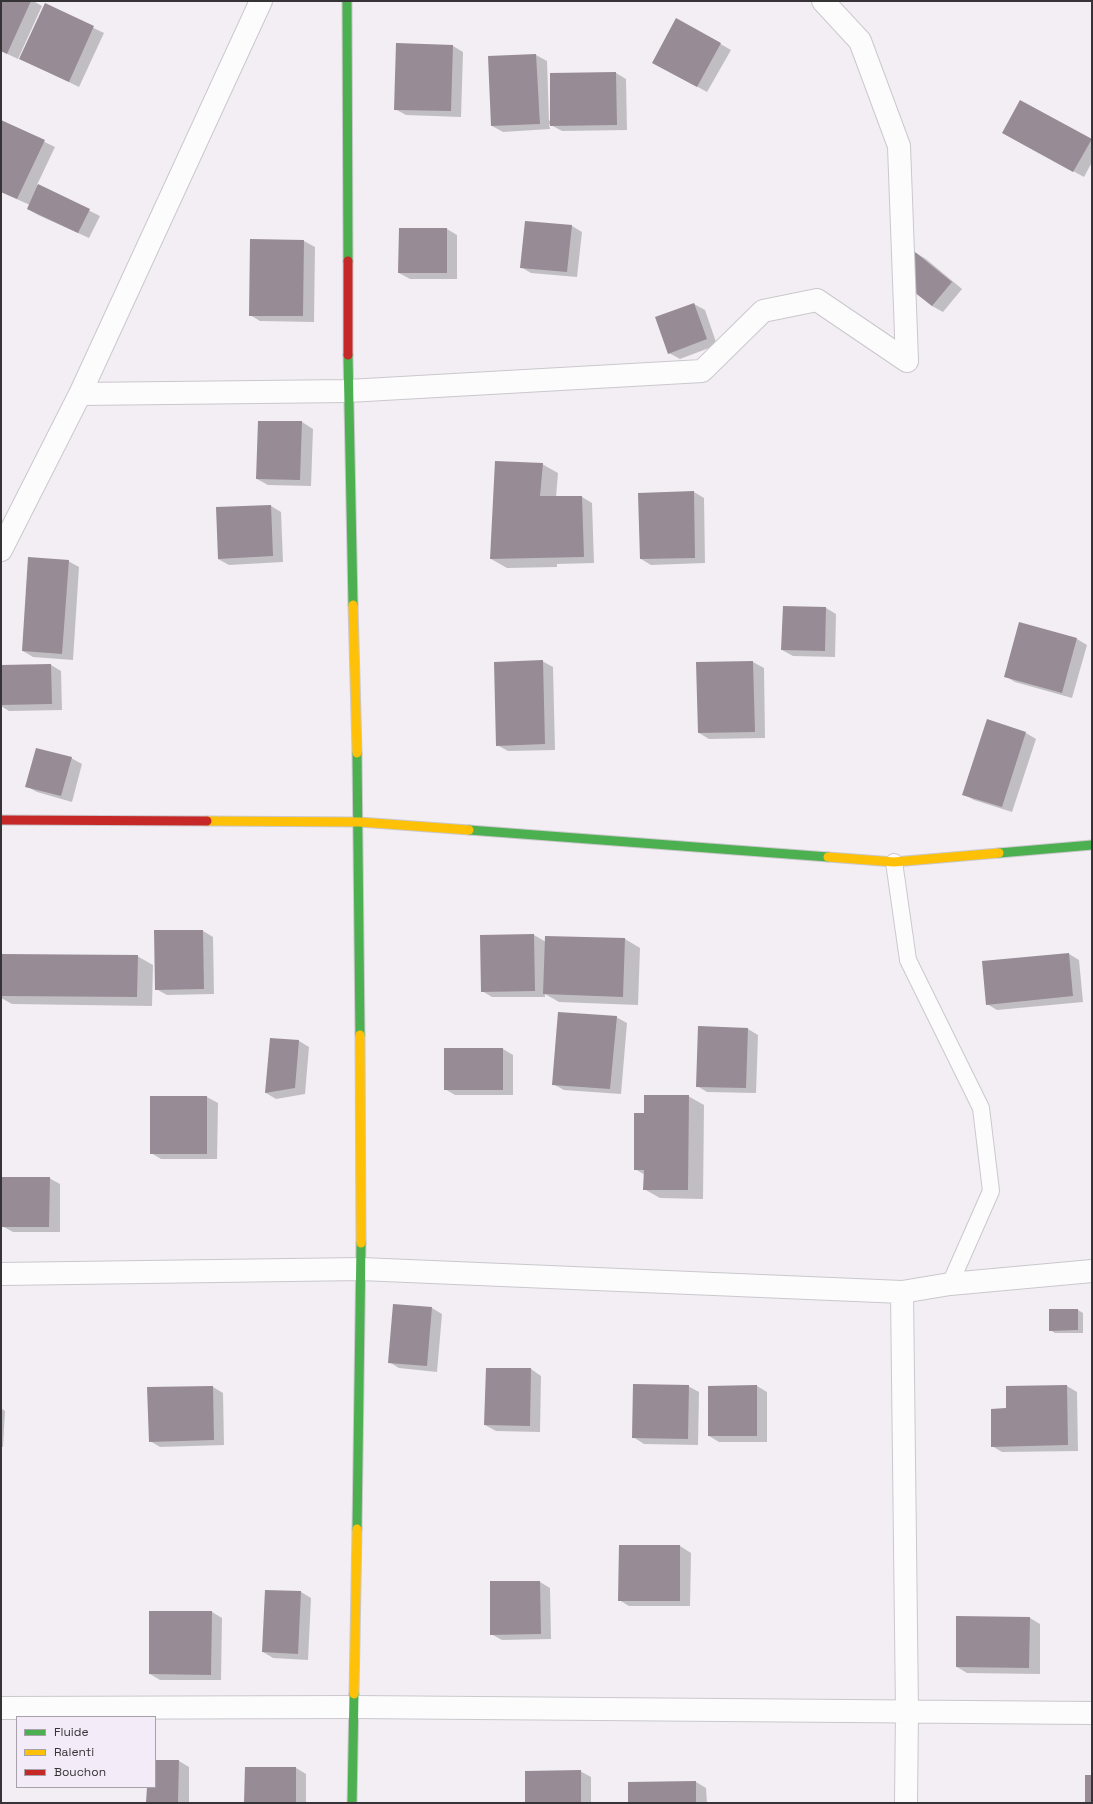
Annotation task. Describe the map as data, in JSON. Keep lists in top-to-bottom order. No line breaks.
{"legend":["Fluide","Ralenti","Bouchon"]}
